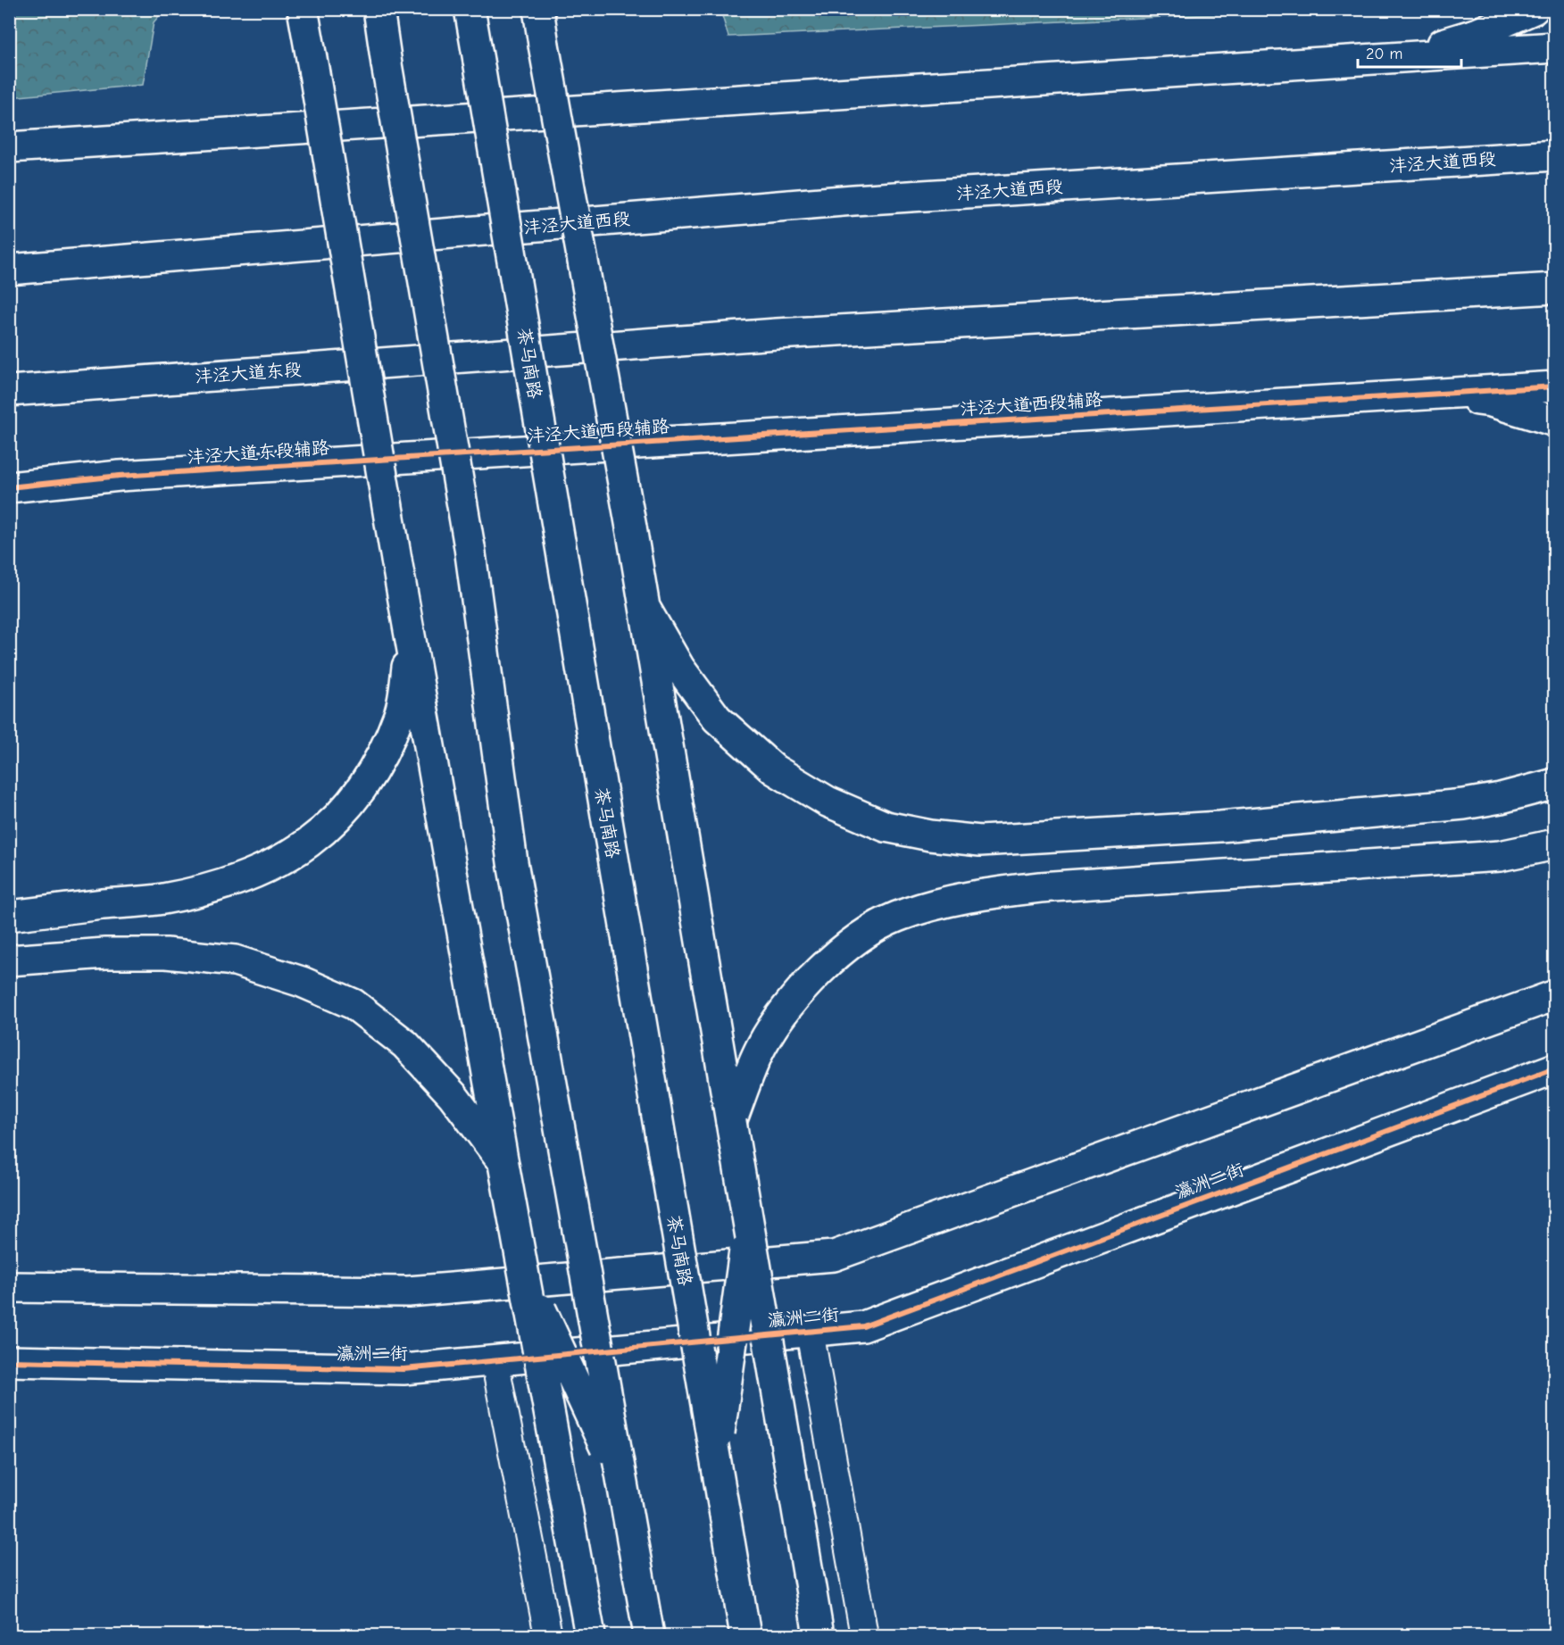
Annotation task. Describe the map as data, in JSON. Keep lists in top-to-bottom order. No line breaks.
{"streets":{"main road":["沣泾大道西段","茶马南路","沣泾大道东段","沣泾大道西段辅路","沣泾大道东段辅路","瀛洲二街"]},"crossings":[["沣泾大道西段辅路","沣泾大道东段辅路"]],"scale_bar":"20 m"}
